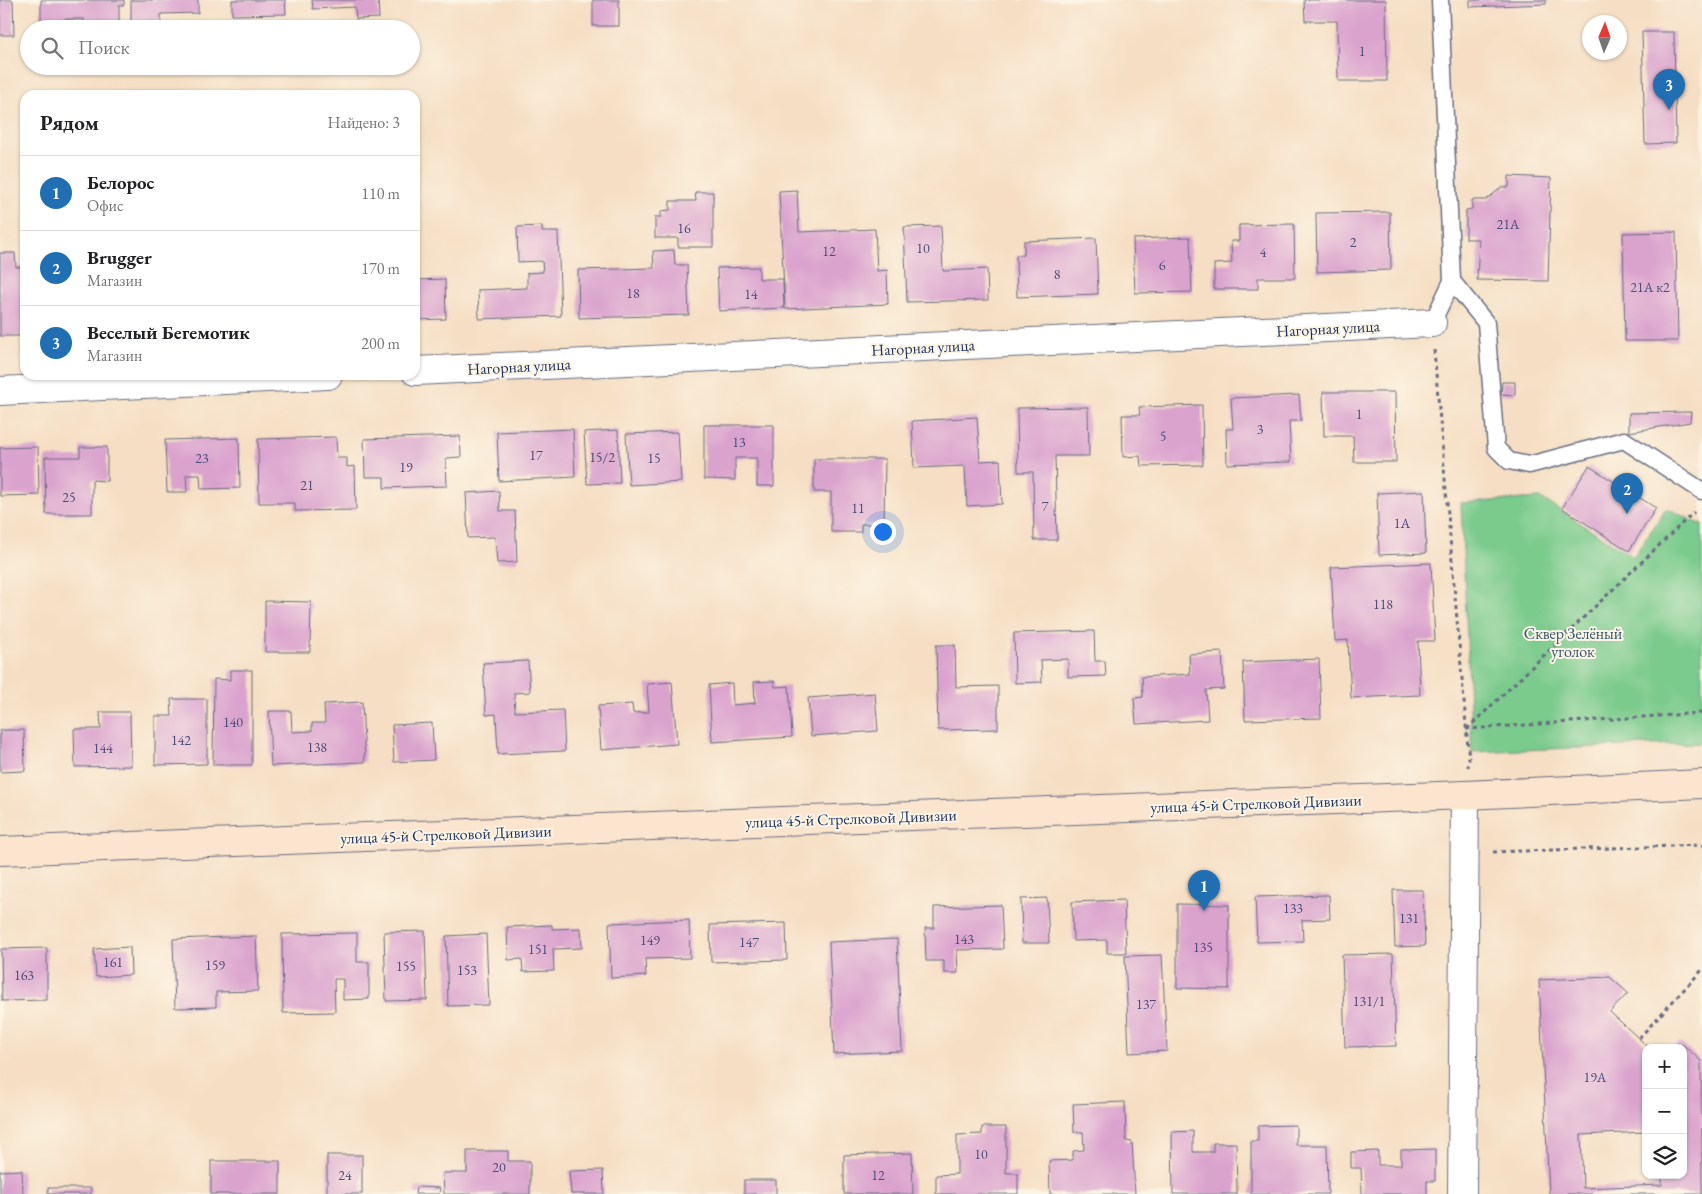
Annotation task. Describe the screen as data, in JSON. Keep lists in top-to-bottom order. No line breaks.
{"streets":{"main road":["улица 45-й Стрелковой Дивизии"],"street":["Нагорная улица"]},"parks":["Сквер Зелёный уголок"],"house_numbers":["1","21А","16","2","10","12","4","6","8","21А к2","18","14","1","3","5","13","17","15/2","23","15","19","21","25","7","11","1А","118","140","142","138","144","133","131","143","149","147","135","151","161","159","155","153","163","131/1","137","19А","10","20","24","12"],"north":"top","page":{"search":"Поиск","pins":["3","2","1"],"heading":["Рядом","Найдено: 3"],"list":[{"mark":"1","name":"Белорос","note":"Офис","value":"110 m"},{"mark":"2","name":"Brugger","note":"Магазин","value":"170 m"},{"mark":"3","name":"Веселый Бегемотик","note":"Магазин","value":"200 m"}],"map_buttons":["+","−"]}}
